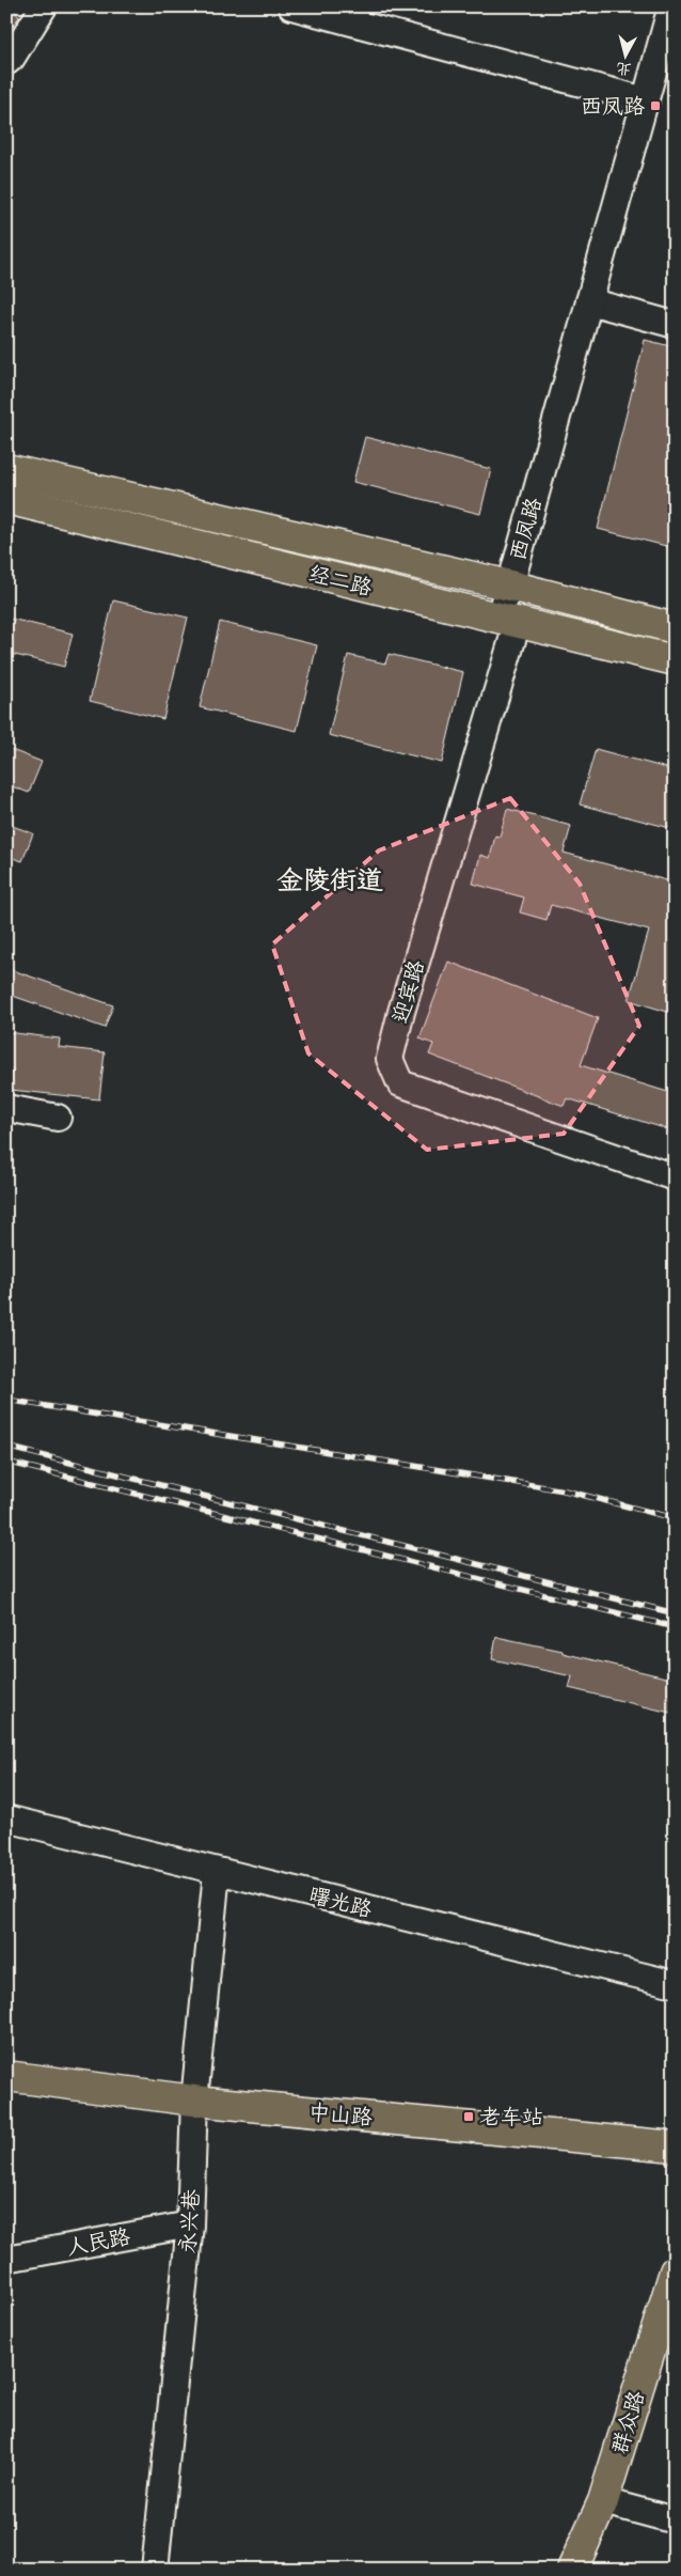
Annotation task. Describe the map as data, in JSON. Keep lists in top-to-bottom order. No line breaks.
{"streets":{"main road":["经二路","中山路","群众路"],"street":["西凤路","迎宾路","曙光路","永兴巷","人民路"]},"crossings":[["西凤路","经二路"],["西凤路","迎宾路"],["经二路","迎宾路"],["曙光路","永兴巷"],["中山路","永兴巷"],["永兴巷","人民路"]],"districts":["金陵街道"],"places":{"transit":["西凤路","老车站"]},"north":"bottom"}
